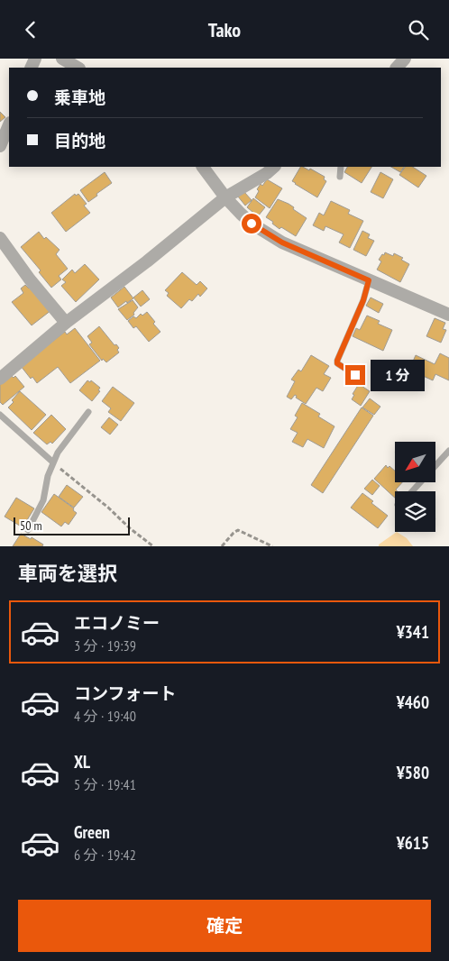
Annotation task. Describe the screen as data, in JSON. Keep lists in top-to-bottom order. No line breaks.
{"scale_bar":"50 m","north":"bottom left","page":{"header":"Tako","banner":["乗車地","目的地"],"bubble":"1 分","scale":"50 m","heading":"車両を選択","list":[{"name":"エコノミー","note":"3 分 · 19:39","value":"¥341"},{"name":"コンフォート","note":"4 分 · 19:40","value":"¥460"},{"name":"XL","note":"5 分 · 19:41","value":"¥580"},{"name":"Green","note":"6 分 · 19:42","value":"¥615"}],"buttons":"確定"}}
